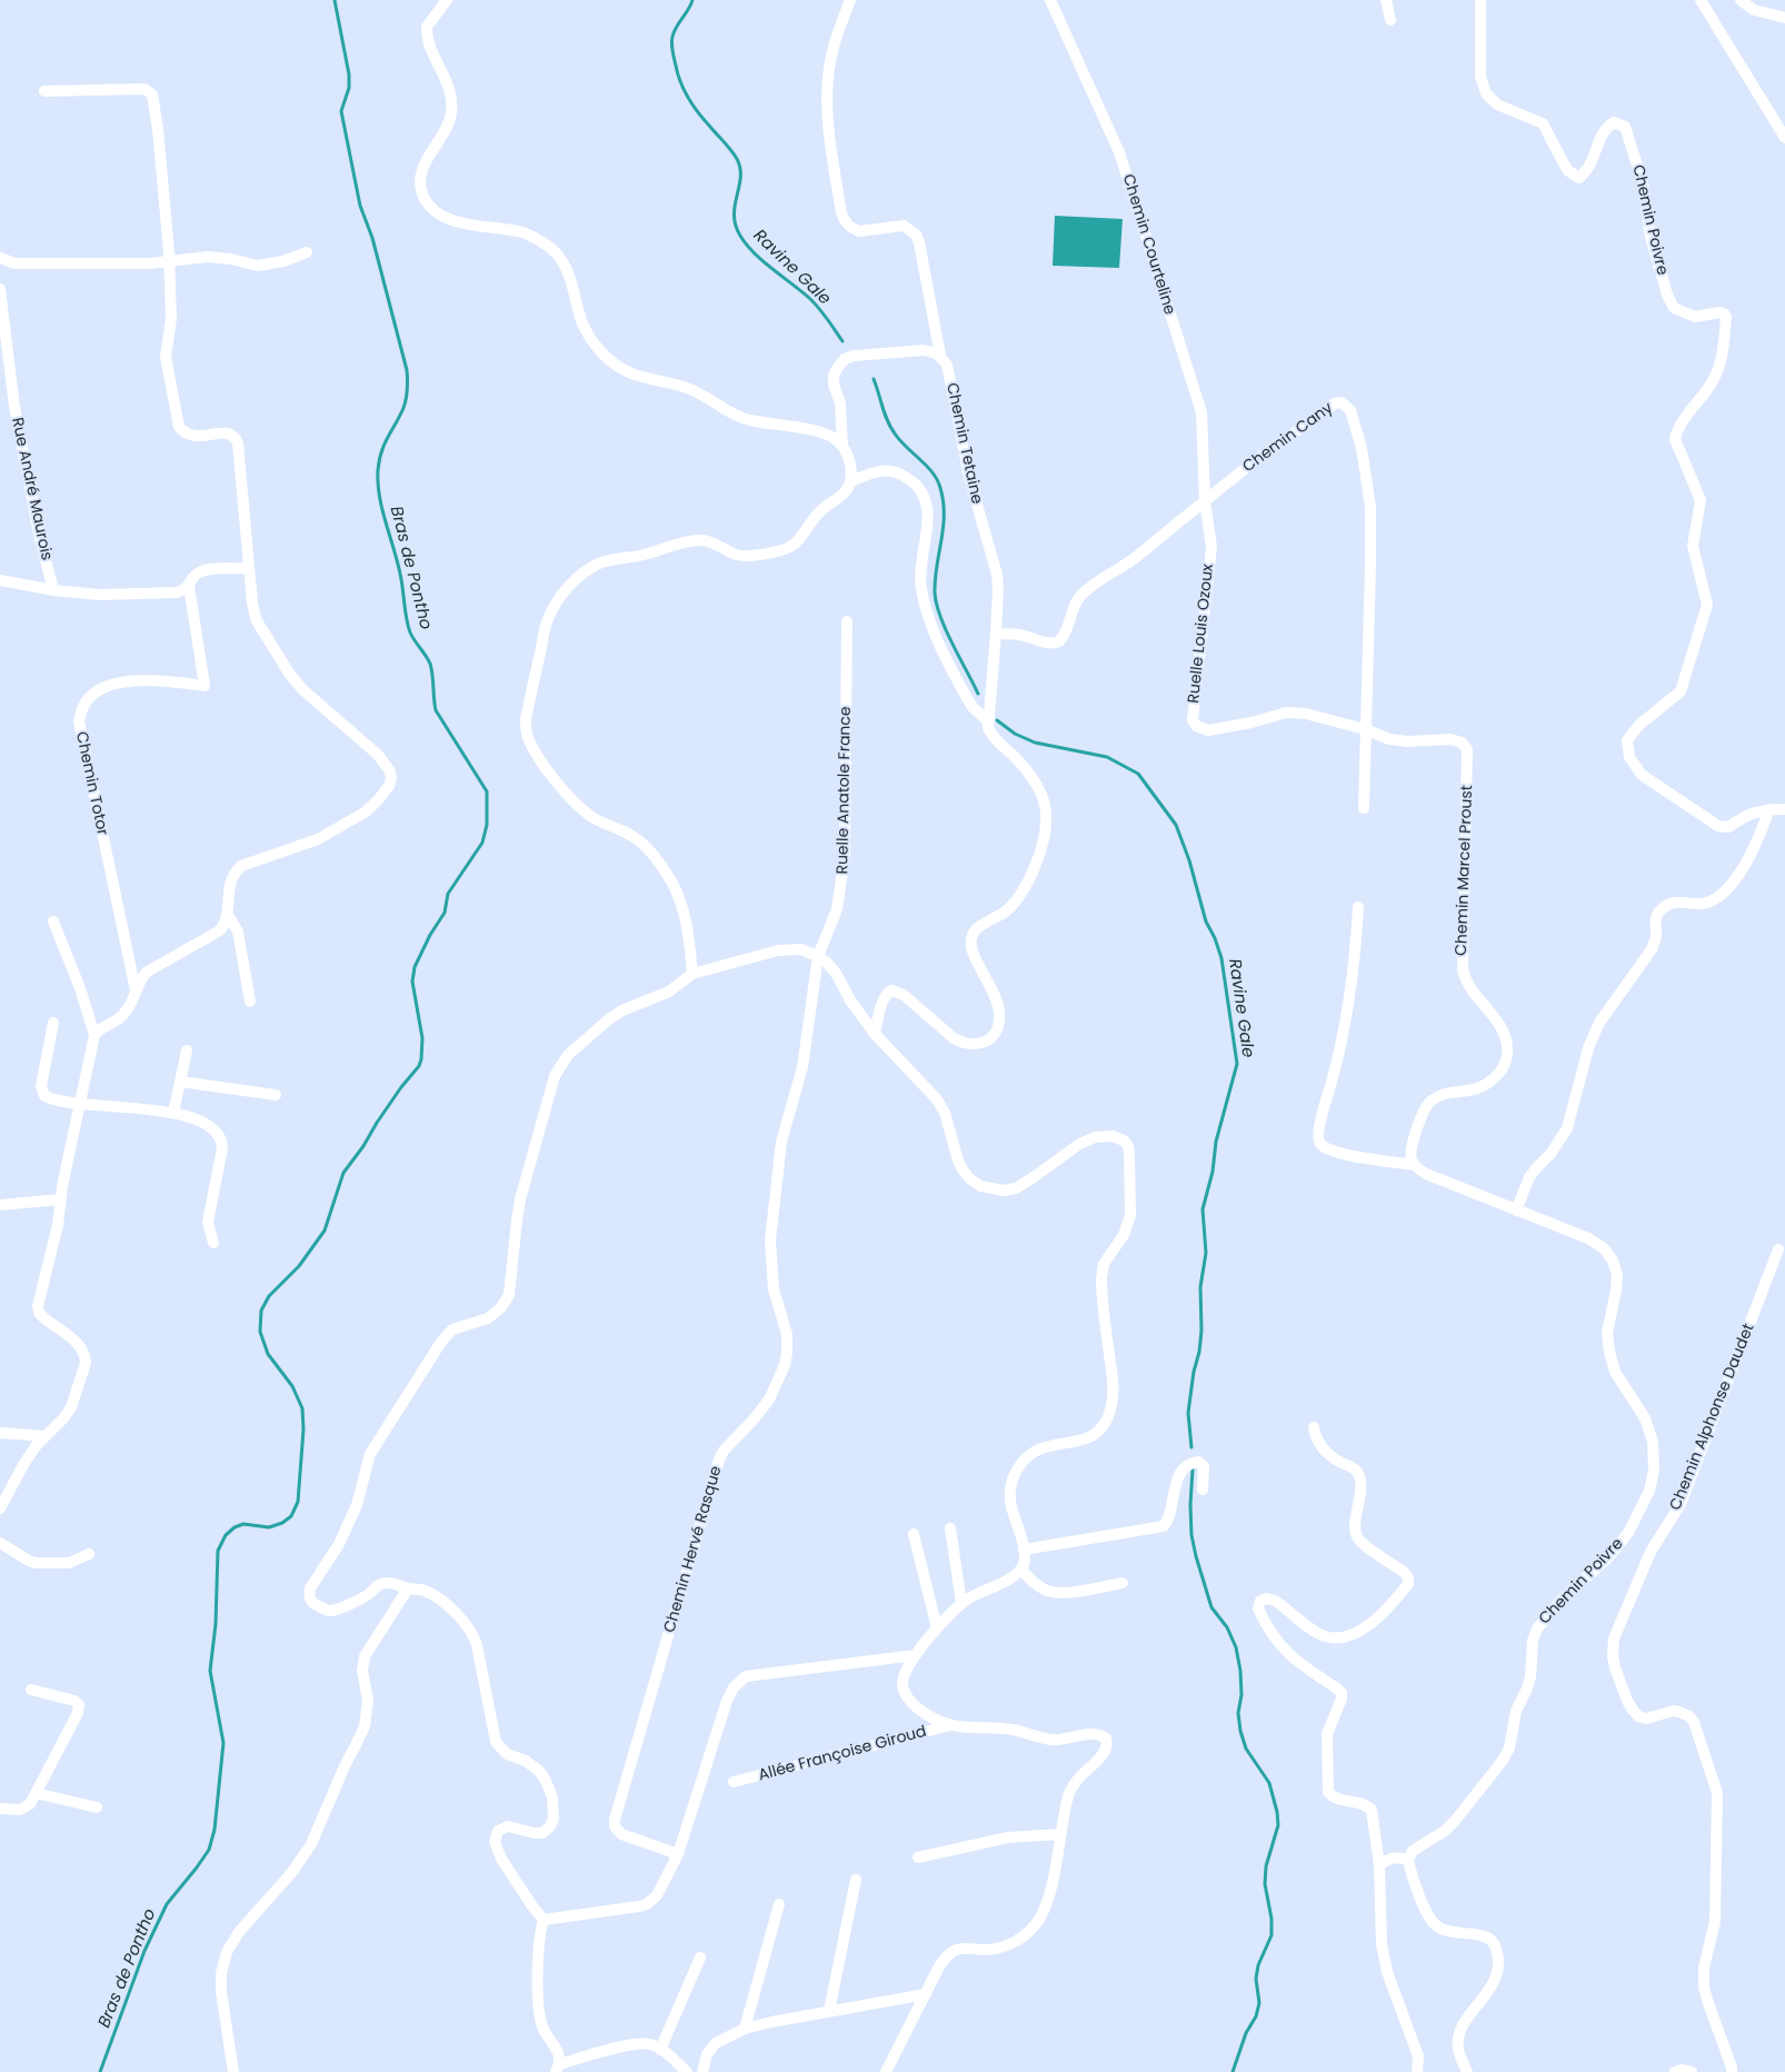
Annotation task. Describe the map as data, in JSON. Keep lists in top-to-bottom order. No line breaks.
{"streets":{"street":["Chemin Poivre","Chemin Courteline","Chemin Cany","Chemin Tetaine","Rue André Maurois","Ruelle Louis Ozoux","Chemin Totor","Ruelle Anatole France","Chemin Marcel Proust","Chemin Alphonse Daudet","Chemin Hervé Rasque","Allée Françoise Giroud"]},"crossings":[["Chemin Courteline","Chemin Cany"],["Chemin Courteline","Ruelle Louis Ozoux"],["Chemin Cany","Chemin Tetaine"],["Chemin Cany","Ruelle Louis Ozoux"],["Chemin Cany","Chemin Marcel Proust"],["Ruelle Louis Ozoux","Chemin Marcel Proust"],["Ruelle Anatole France","Chemin Hervé Rasque"]],"water":["Ravine Gale","Bras de Pontho"]}
